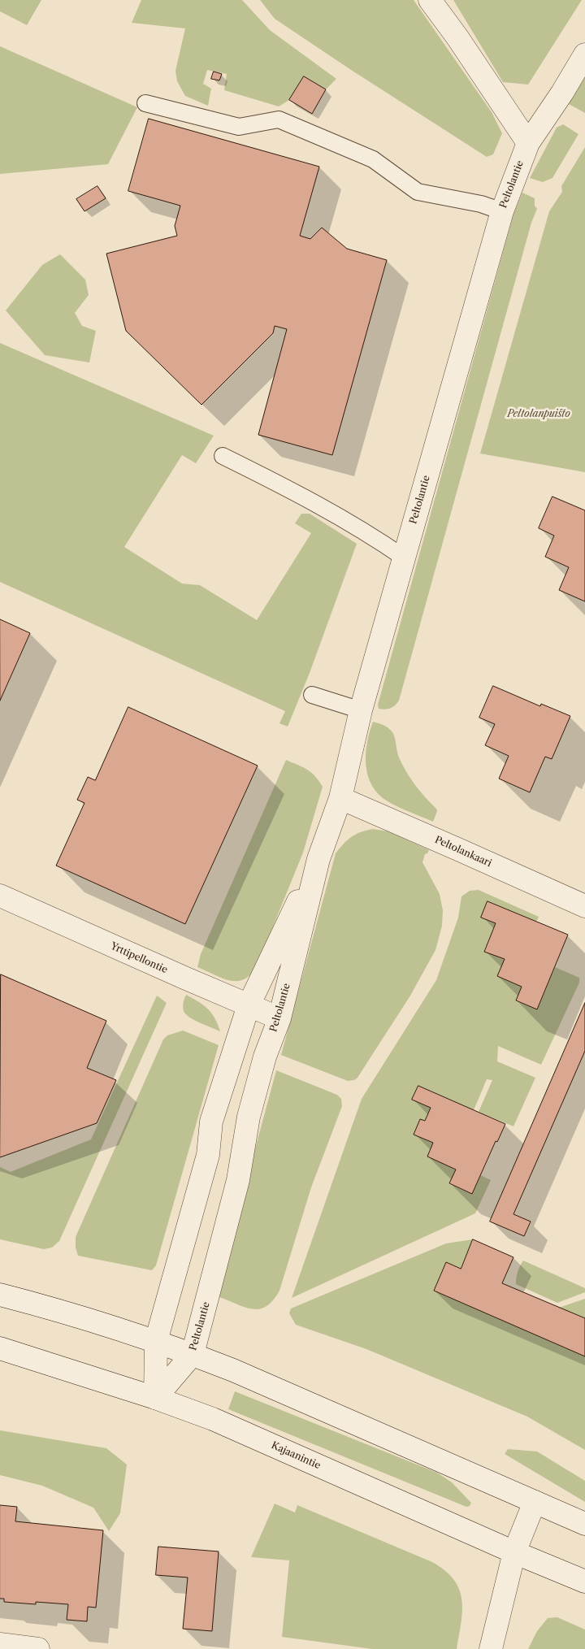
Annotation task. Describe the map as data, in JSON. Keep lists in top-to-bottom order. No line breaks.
{"streets":{"street":["Peltolantie","Peltolankaari","Yrttipellontie","Kajaanintie"]},"crossings":[["Peltolantie","Peltolankaari"],["Peltolantie","Yrttipellontie"],["Peltolantie","Kajaanintie"]],"parks":["Peltolanpuisto"]}
